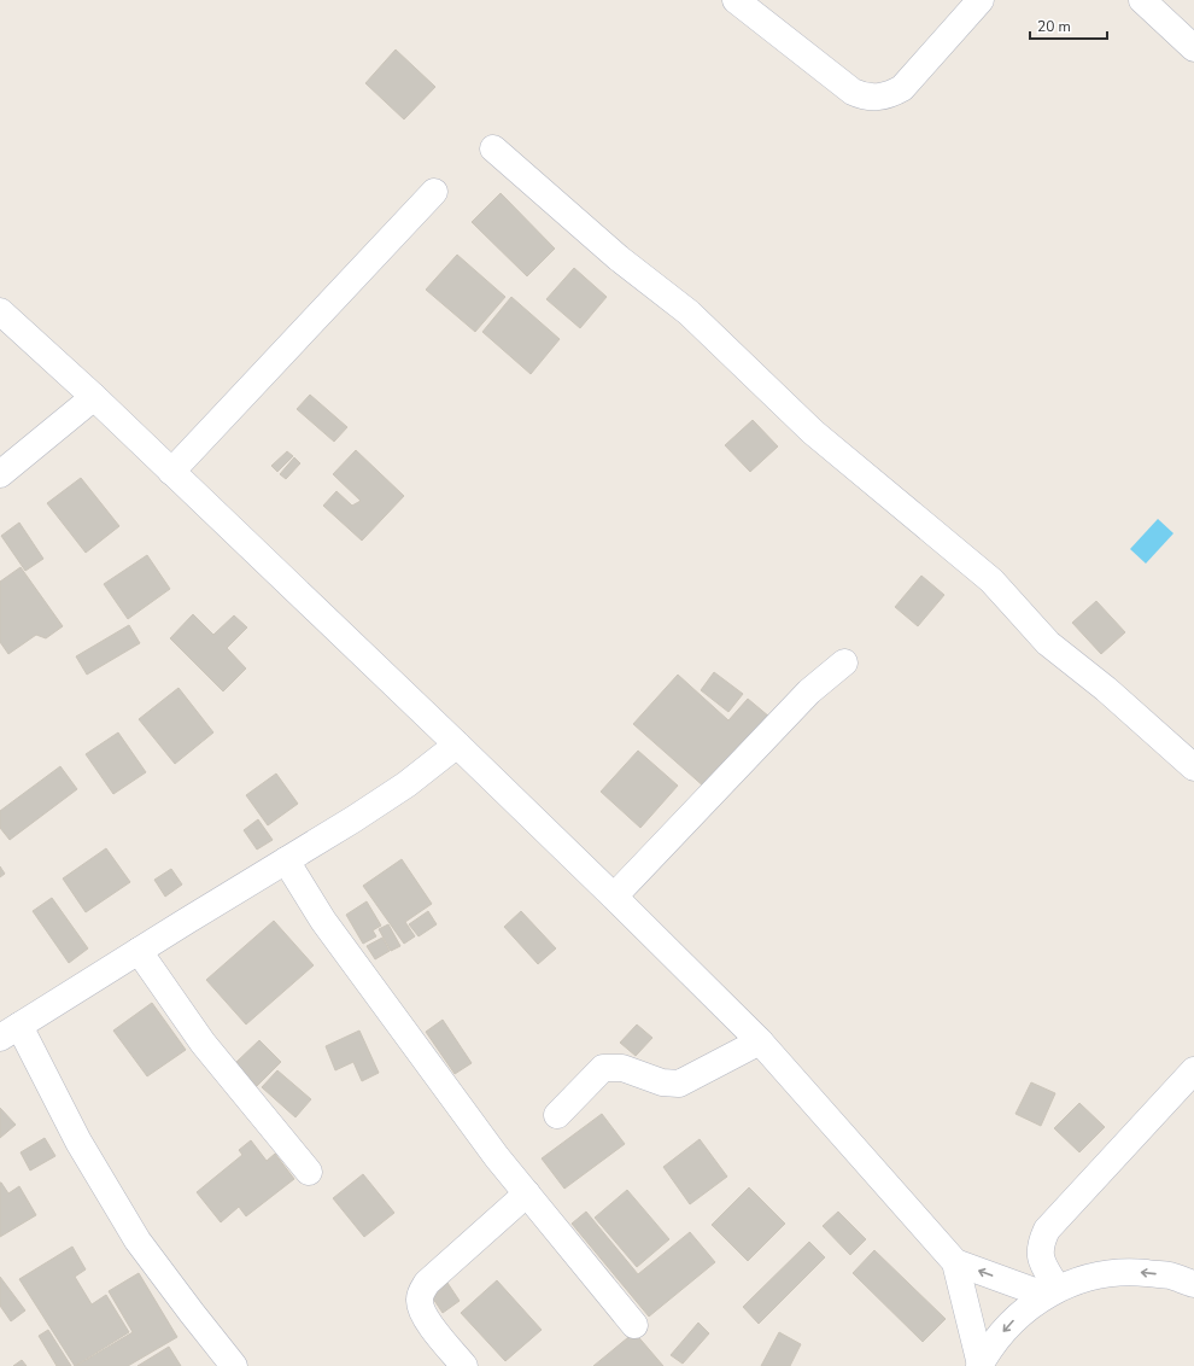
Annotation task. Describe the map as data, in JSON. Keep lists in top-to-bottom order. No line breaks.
{"scale_bar":"20 m"}
